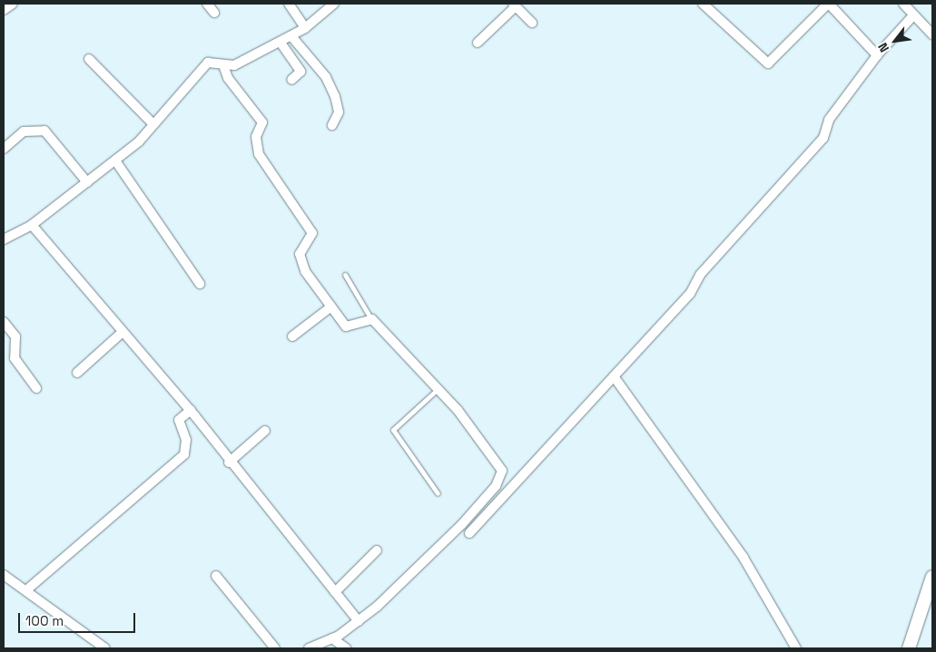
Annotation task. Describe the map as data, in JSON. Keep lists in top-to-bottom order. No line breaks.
{"scale_bar":"100 m","north":"bottom left"}
